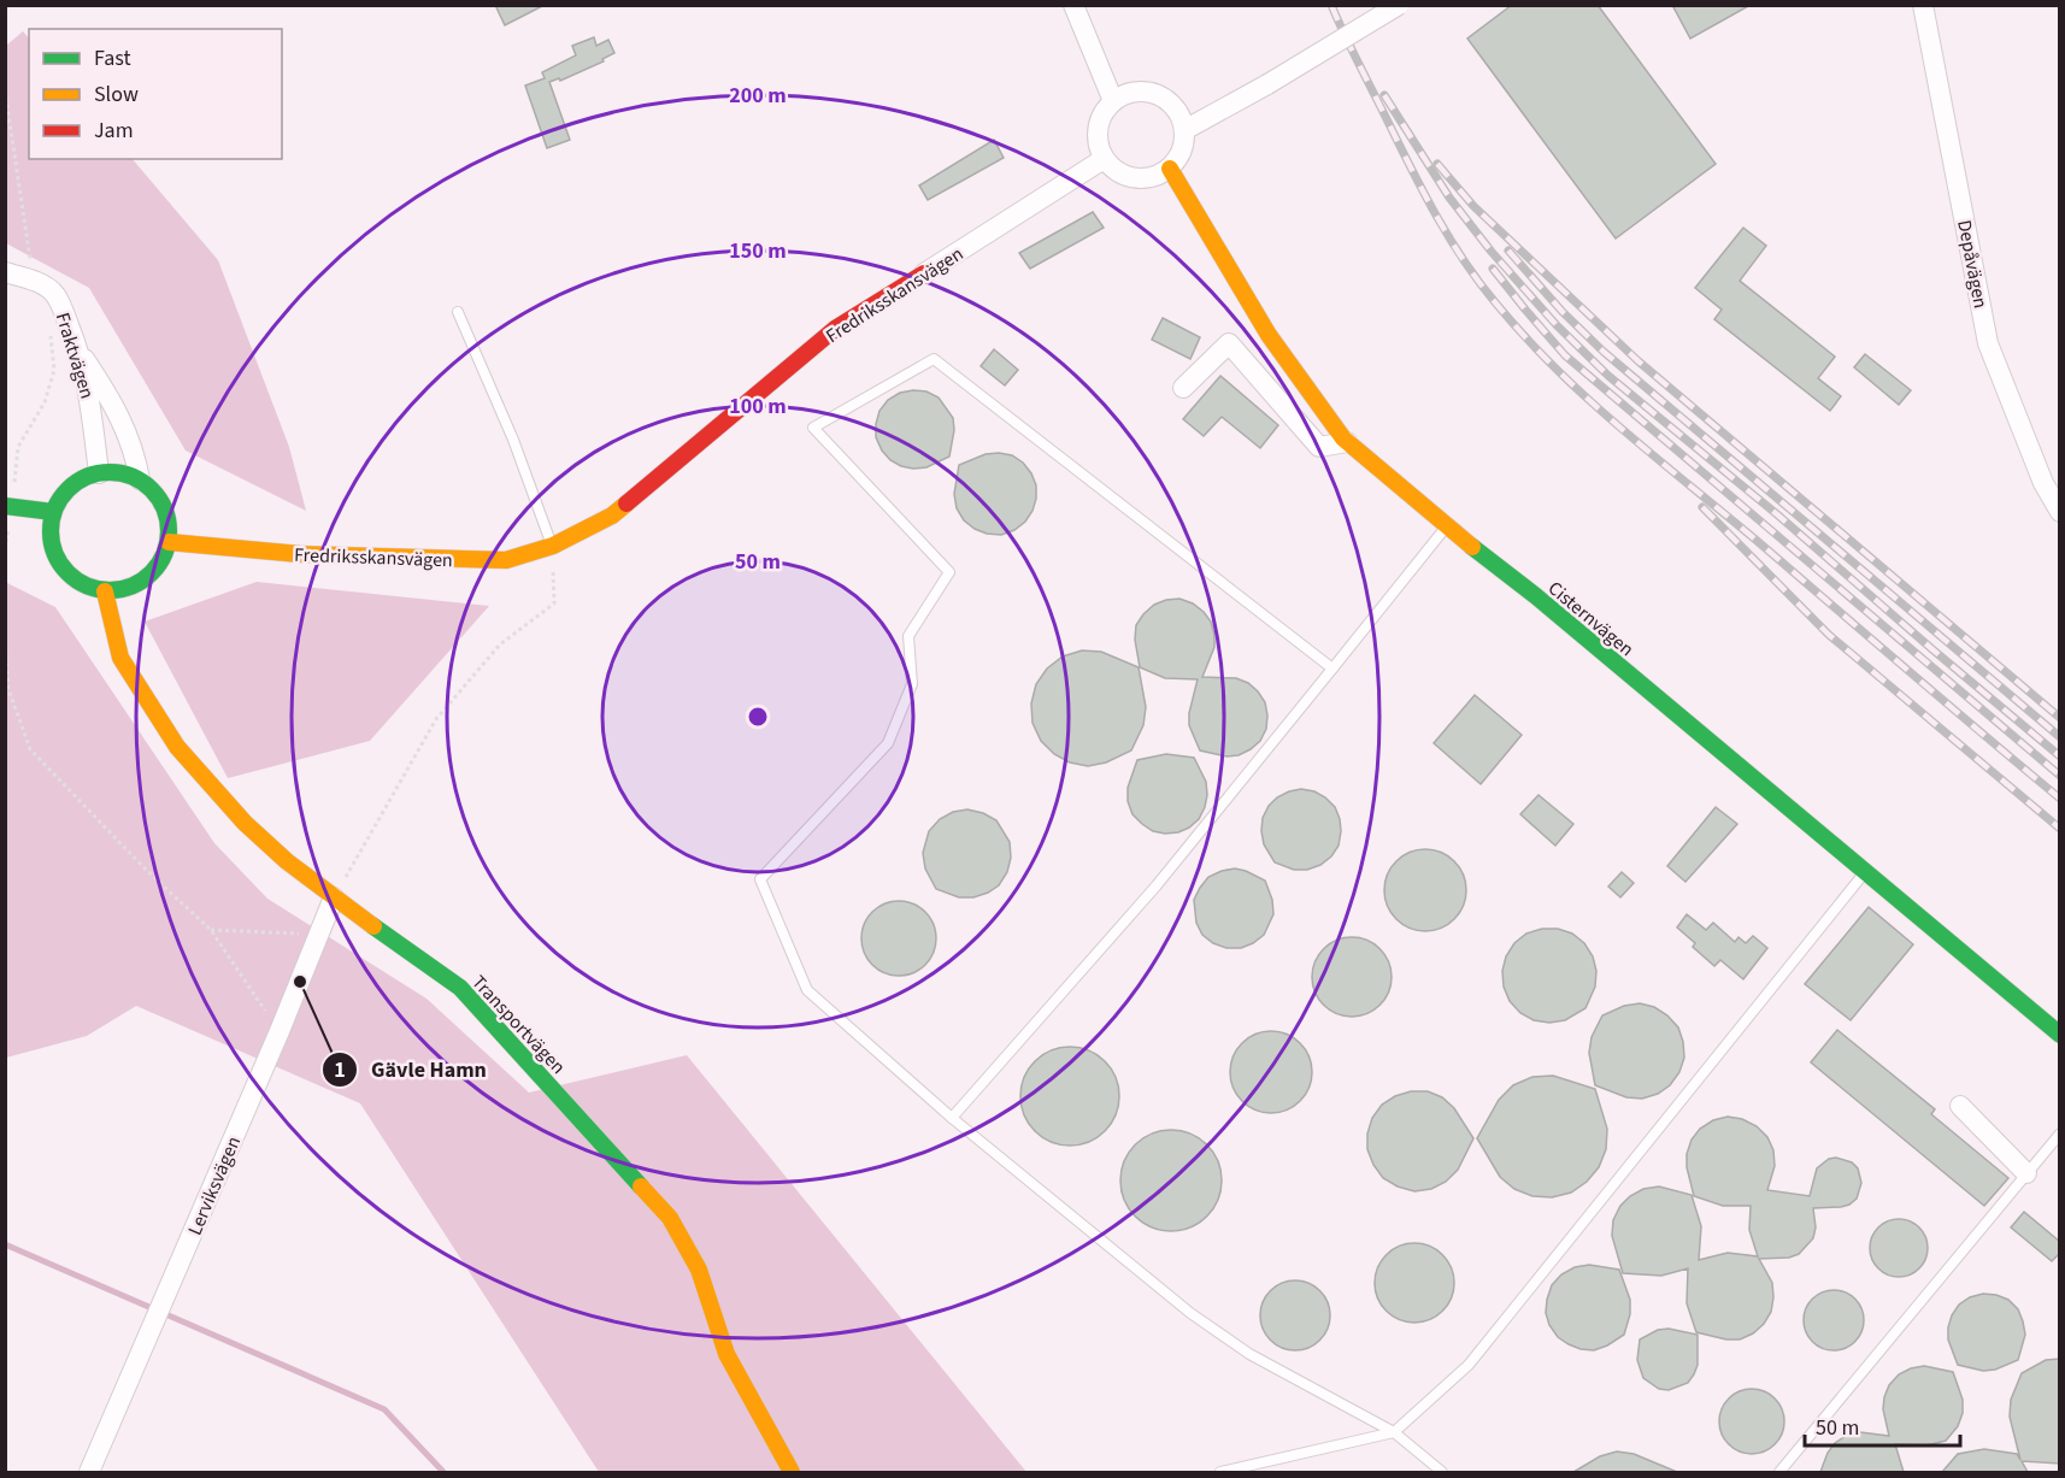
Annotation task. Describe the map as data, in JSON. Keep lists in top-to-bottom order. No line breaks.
{"streets":{"street":["Depåvägen","Fredriksskansvägen","Fraktvägen","Cisternvägen","Transportvägen","Lerviksvägen"]},"crossings":[["Fredriksskansvägen","Fraktvägen"],["Fredriksskansvägen","Cisternvägen"],["Fredriksskansvägen","Transportvägen"],["Fraktvägen","Transportvägen"],["Transportvägen","Lerviksvägen"]],"places":["Gävle Hamn"],"legend":["Fast","Slow","Jam"],"scale_bar":"50 m","rings":["200 m","150 m","100 m","50 m"]}
